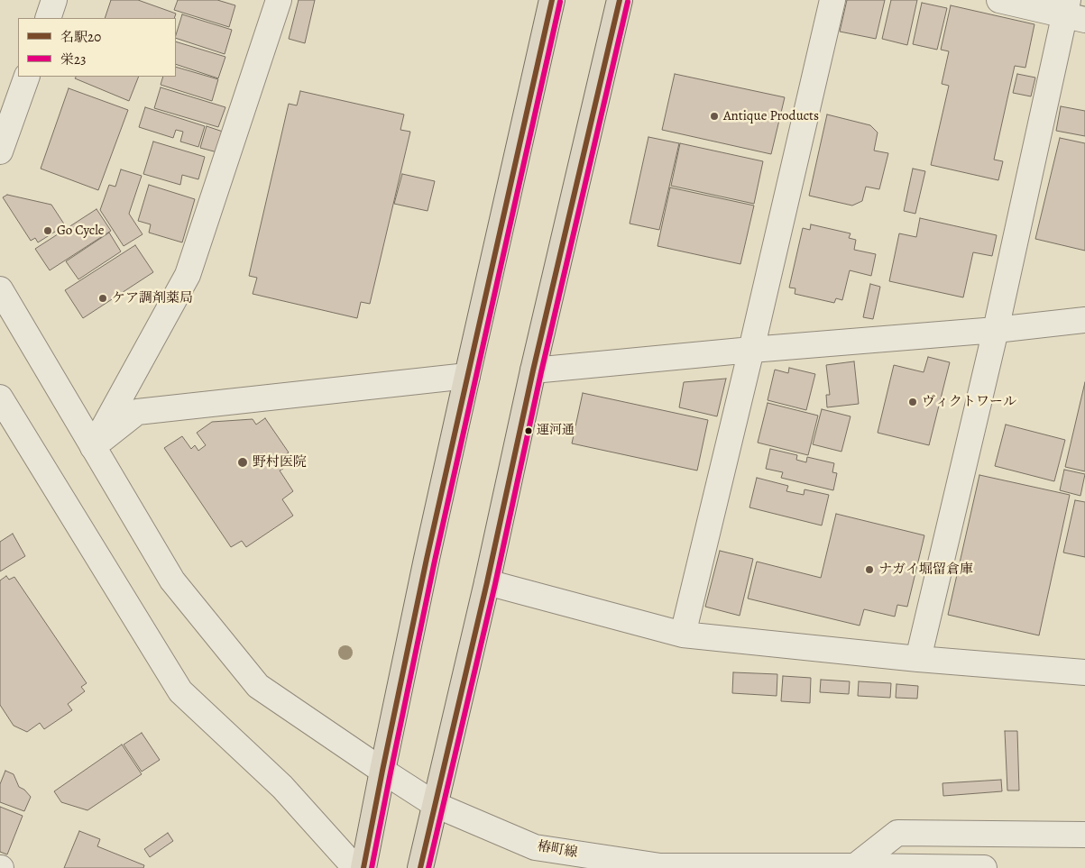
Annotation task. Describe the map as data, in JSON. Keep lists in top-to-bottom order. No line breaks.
{"streets":{"street":["椿町線"]},"places":["Antique Products","Go Cycle","ケア調剤薬局","ヴィクトワール","運河通","野村医院","ナガイ堀留倉庫"],"lines":["transit line 名駅20","transit line 栄23"],"legend":["名駅20","栄23"]}
